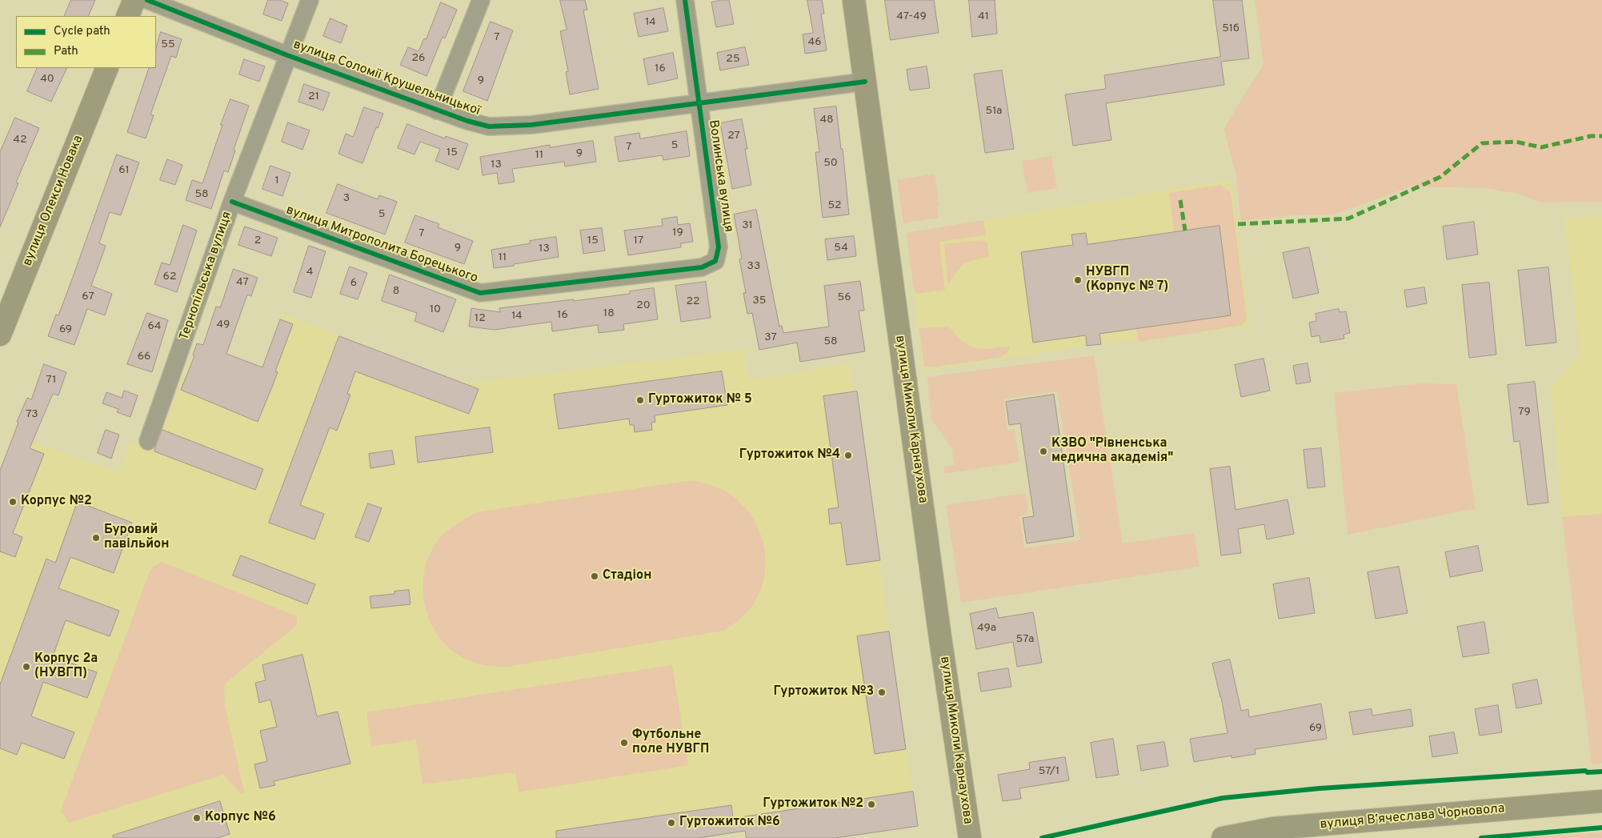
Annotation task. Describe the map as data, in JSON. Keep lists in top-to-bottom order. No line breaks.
{"streets":{"main road":["вулиця Олекси Новака","вулиця Миколи Карнаухова","вулиця Вʼячеслава Чорновола"],"street":["вулиця Соломії Крушельницької","Волинська вулиця","вулиця Митрополита Борецького","Тернопільська вулиця"]},"crossings":[["вулиця Соломії Крушельницької","Волинська вулиця"],["вулиця Соломії Крушельницької","Тернопільська вулиця"],["вулиця Соломії Крушельницької","вулиця Миколи Карнаухова"],["Волинська вулиця","вулиця Митрополита Борецького"],["вулиця Митрополита Борецького","Тернопільська вулиця"]],"places":["НУВГП (Корпус № 7)","Гуртожиток № 5","КЗВО \"Рівненська медична академія\"","Гуртожиток №4","Корпус №2","Буровий павільйон","Стадіон","Корпус 2а (НУВГП)","Гуртожиток №3","Футбольне поле НУВГП","Гуртожиток №2","Корпус №6","Гуртожиток №6"],"house_numbers":["47-49","41","14","51б","7","46","55","26","25","16","40","9","21","51а","48","27","42","5","7","15","9","11","50","13","61","1","58","3","52","5","31","19","7","2","15","17","9","54","13","11","33","4","62","47","6","8","67","56","35","22","20","10","18","16","14","12","49","64","69","37","58","66","71","79","73","49а","57а","69","57/1"],"legend":["Cycle path","Path"]}
